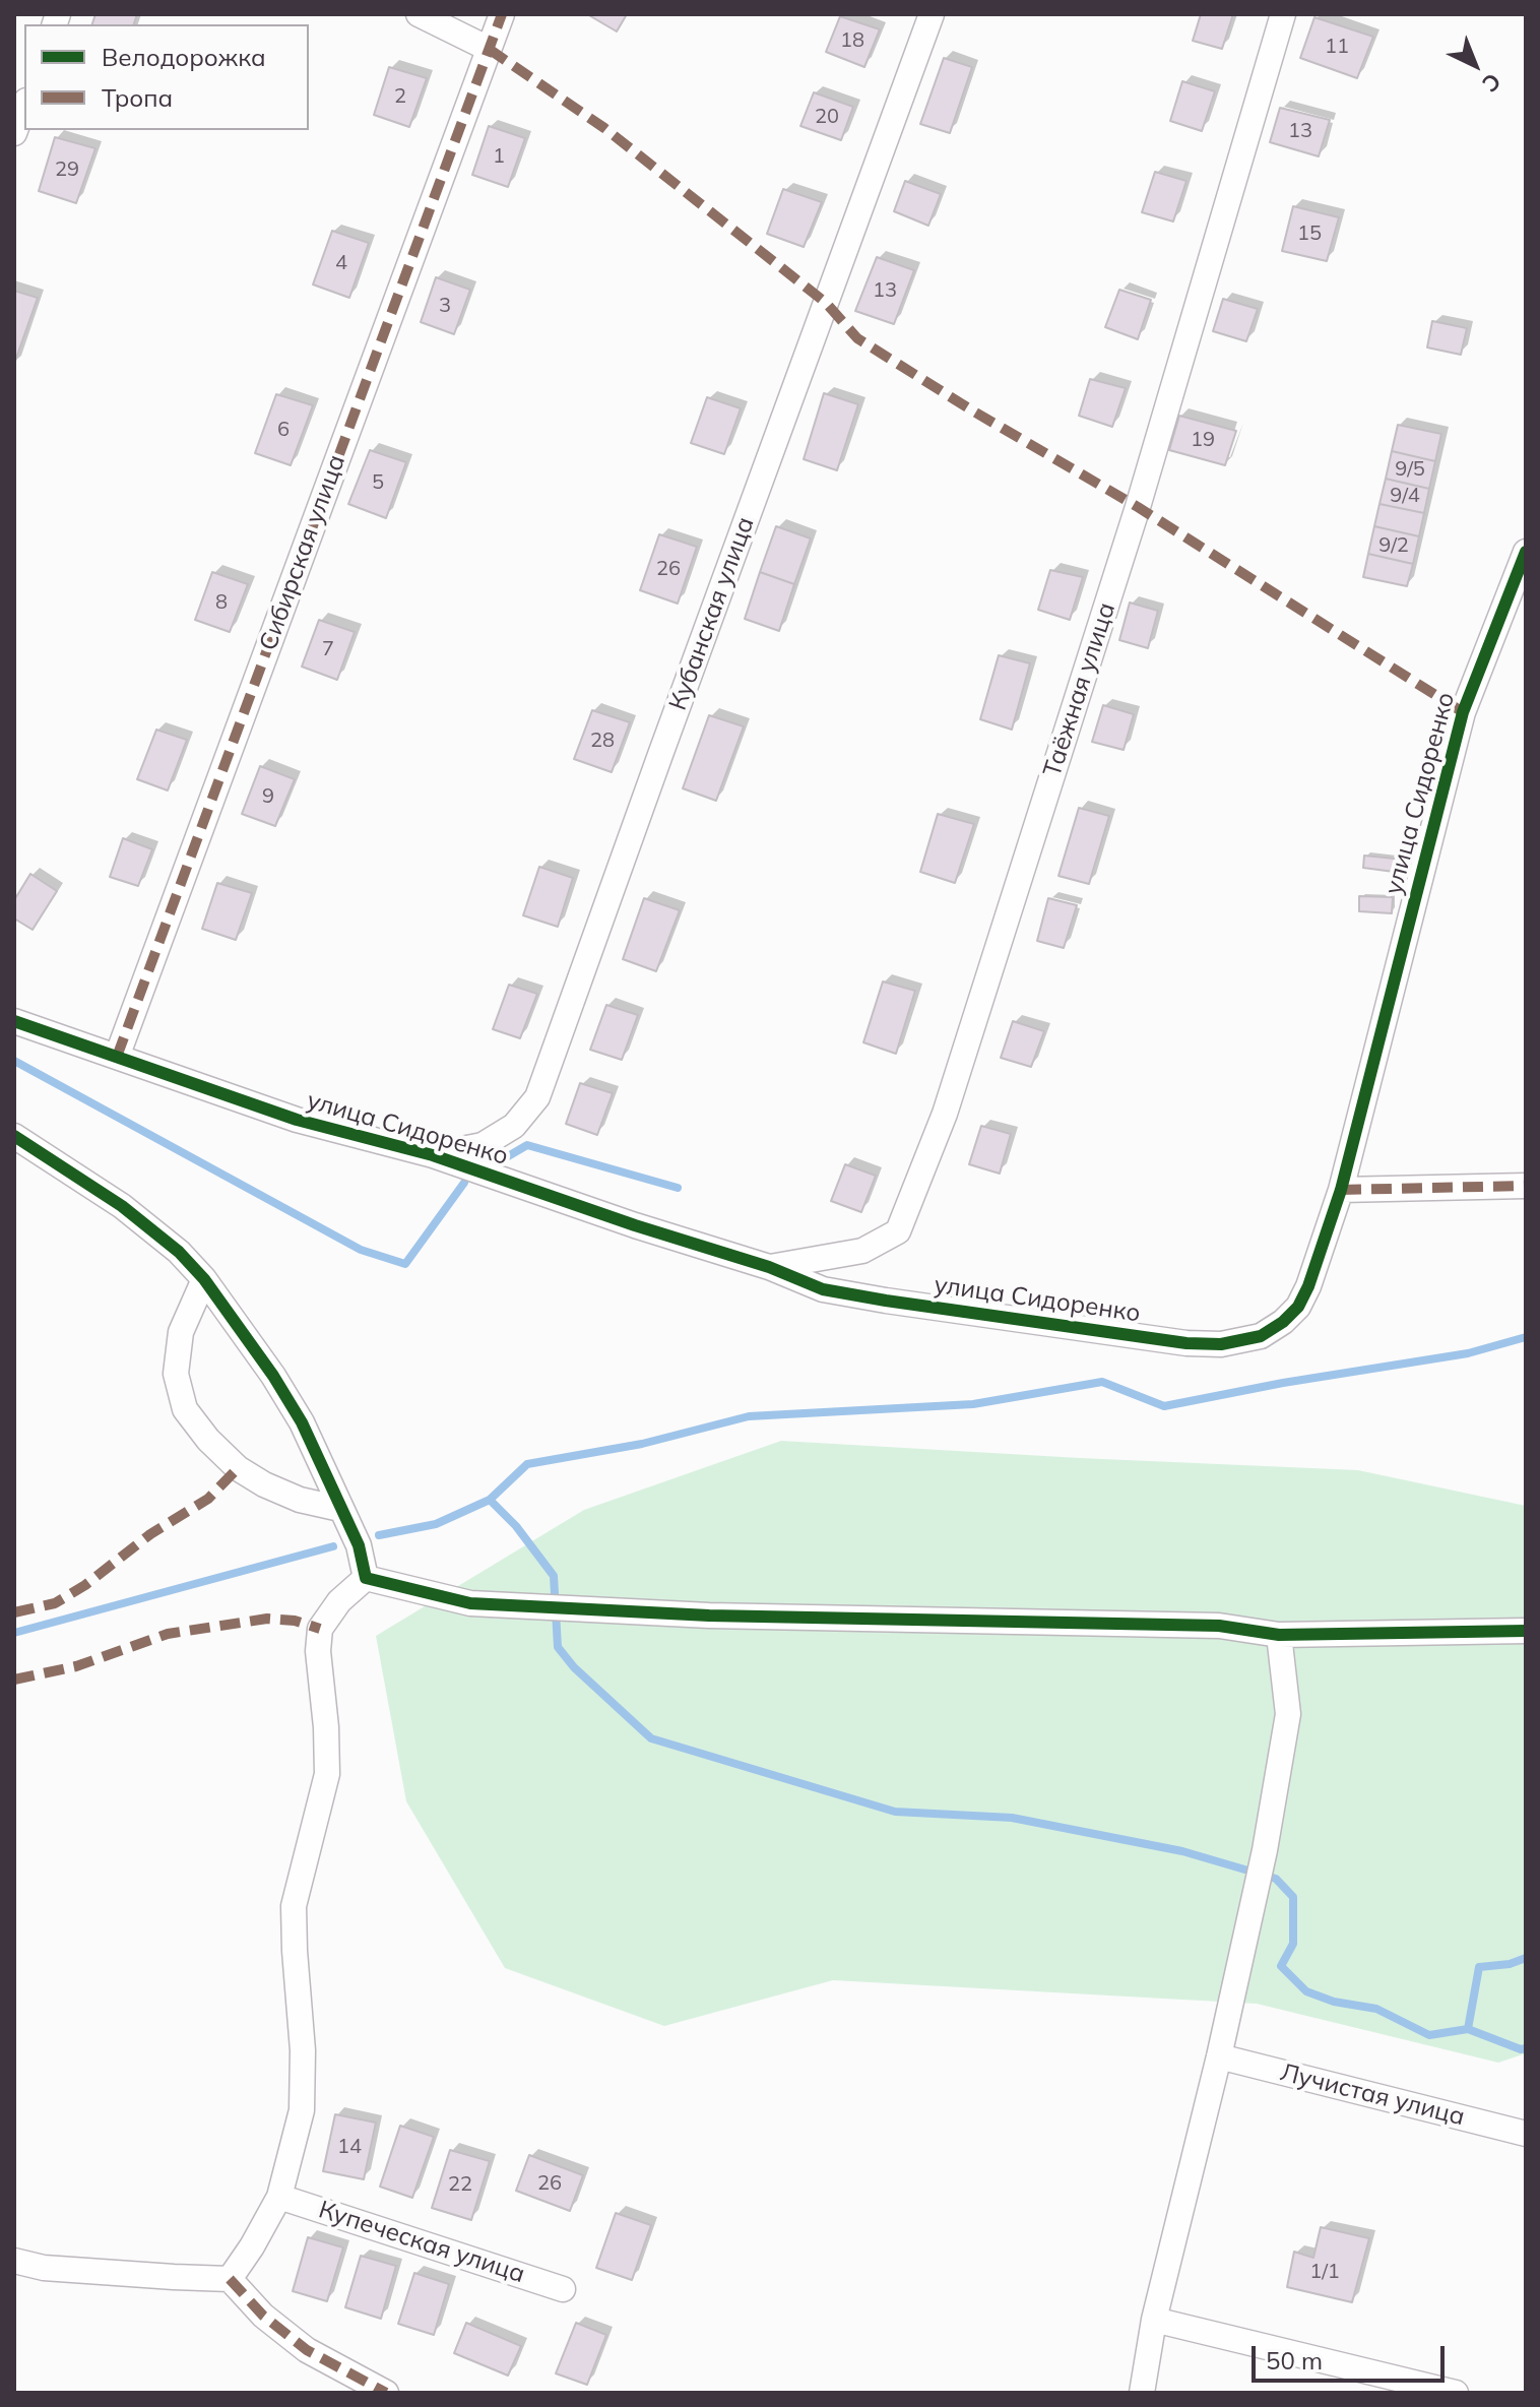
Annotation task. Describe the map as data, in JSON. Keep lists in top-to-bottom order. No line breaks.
{"streets":{"street":["Сибирская улица","Кубанская улица","Таёжная улица","улица Сидоренко","Лучистая улица","Купеческая улица"]},"crossings":[["Сибирская улица","улица Сидоренко"],["Кубанская улица","улица Сидоренко"],["Таёжная улица","улица Сидоренко"]],"house_numbers":["18","11","2","20","13","1","29","15","4","13","3","6","19","9/5","5","9/4","9/2","26","8","7","28","9","14","26","22","1/1"],"legend":["Велодорожка","Тропа"],"scale_bar":"50 m","north":"bottom right"}
